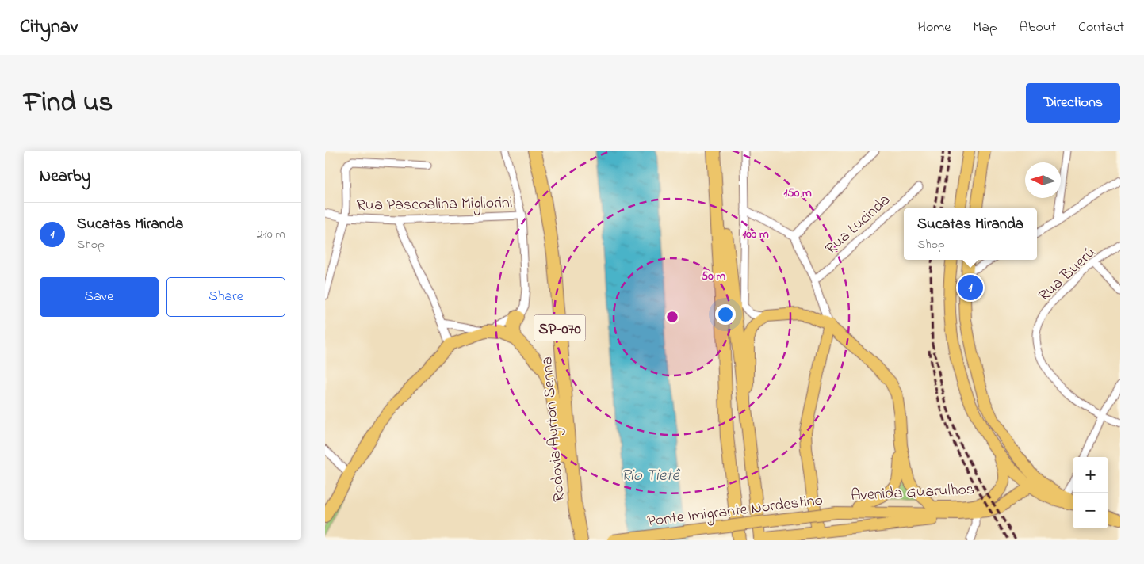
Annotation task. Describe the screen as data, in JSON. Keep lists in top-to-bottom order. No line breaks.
{"streets":{"highway":["SP-070","Rodovia Ayrton Senna"],"main road":["Avenida Guarulhos","Ponte Imigrante Nordestino"],"street":["Rua Pascoalina Migliorini","Rua Lucinda","Rua Buerú"]},"crossings":[["Avenida Guarulhos","Ponte Imigrante Nordestino"]],"water":["Rio Tietê"],"north":"left","page":{"header":"Citynav","nav":["Home","Map","About","Contact"],"title":"Find us","buttons":["Directions",["Save","Share"]],"heading":"Nearby","list":[{"mark":"1","name":"Sucatas Miranda","note":"Shop","value":"210 m"}],"popup":["Sucatas Miranda","Shop"],"pins":"1","map_buttons":["+","−"]},"rings":["150 m","100 m","50 m"]}
